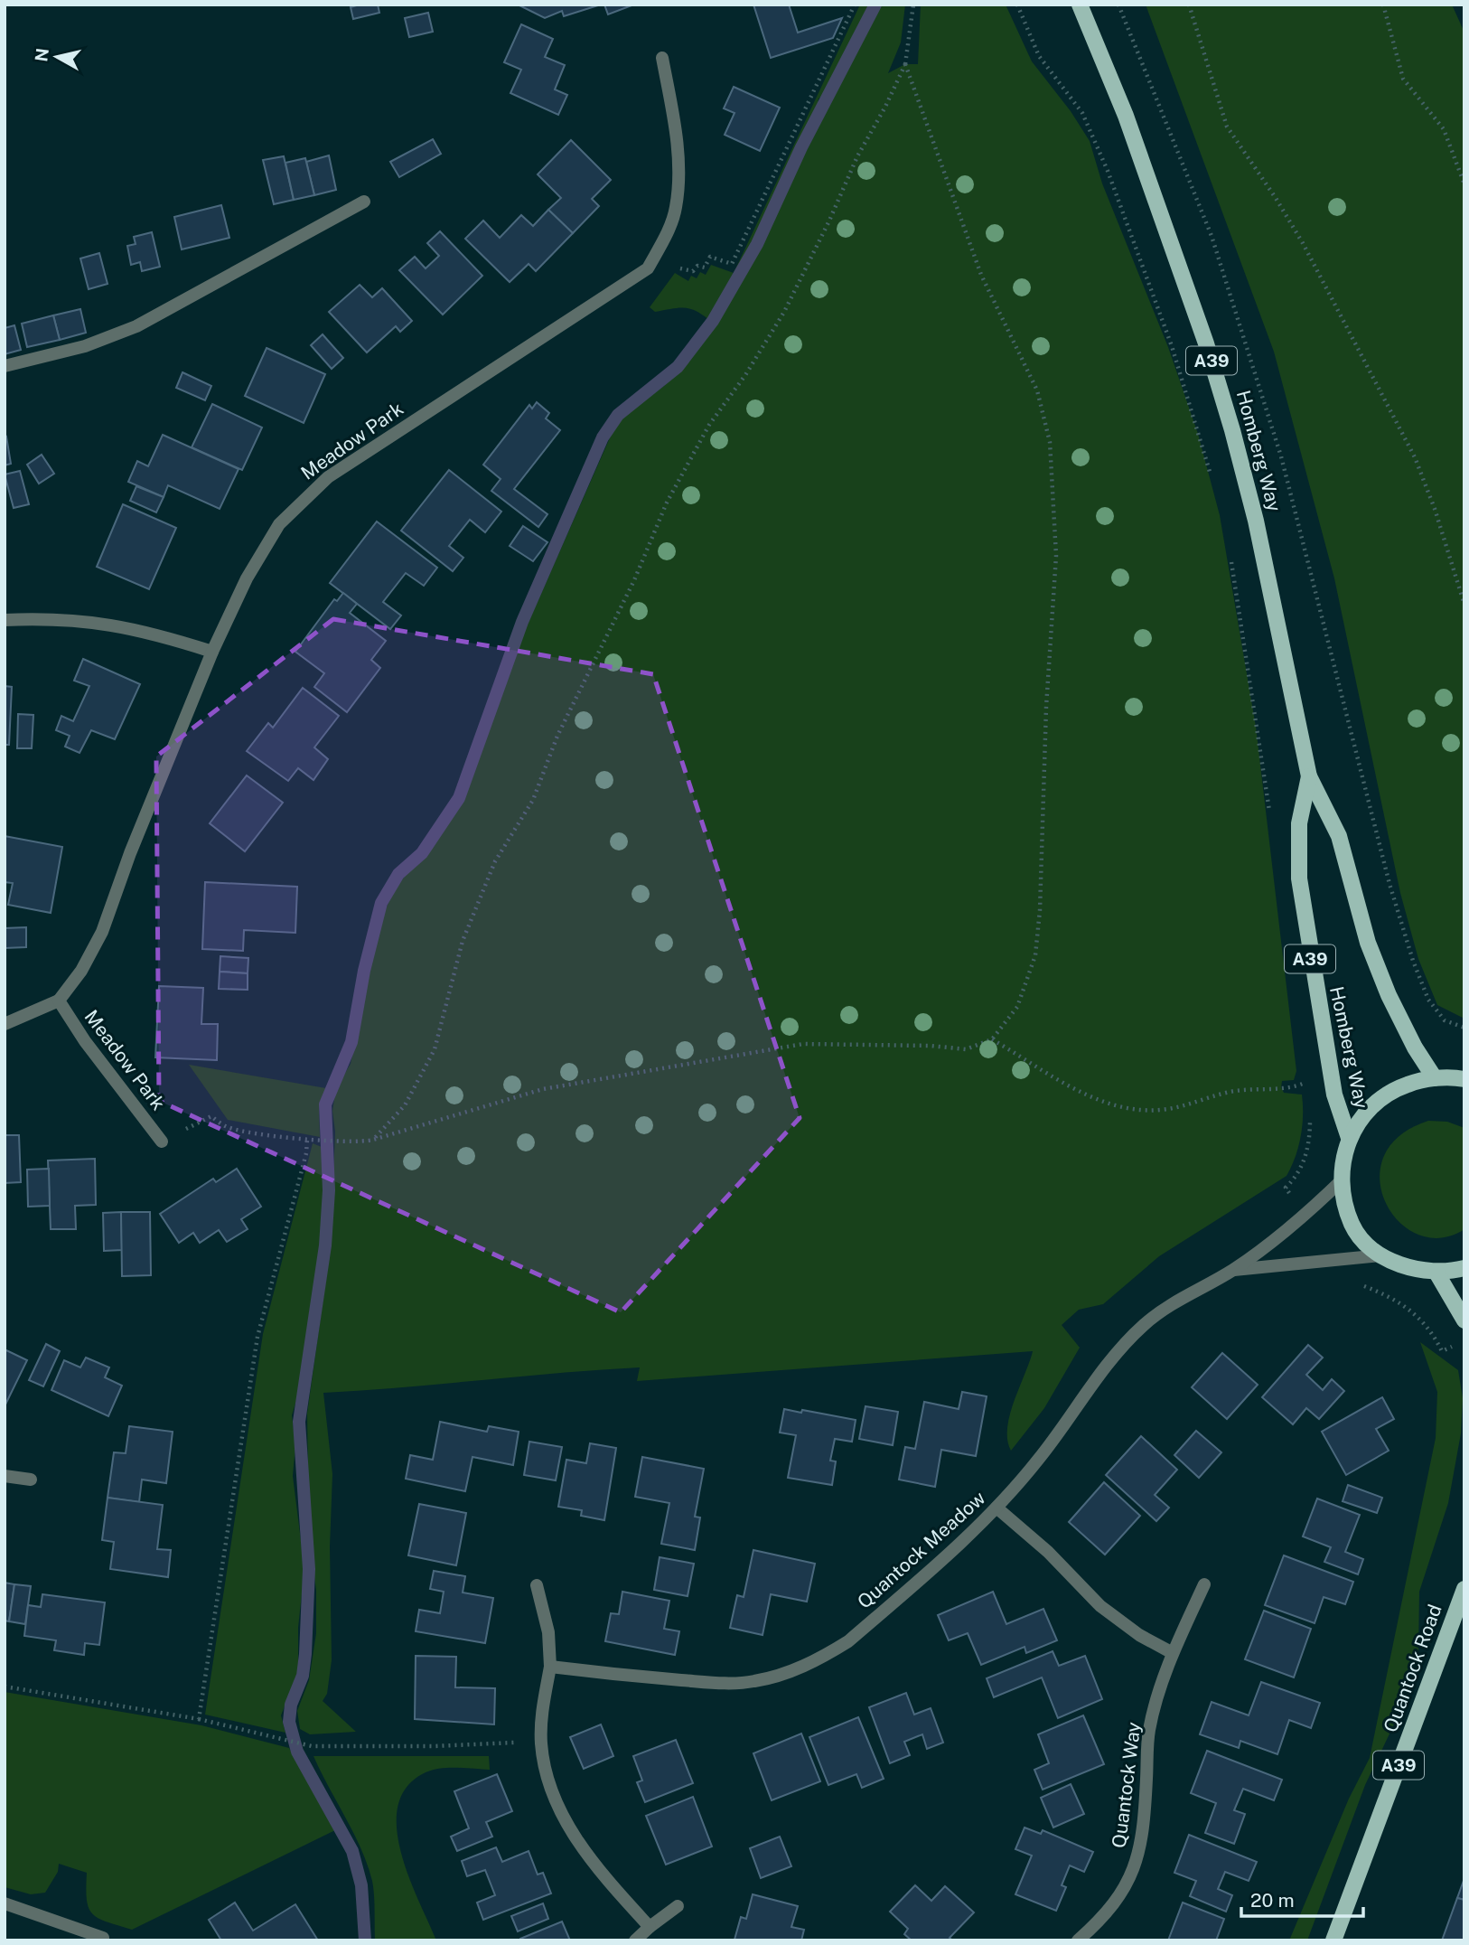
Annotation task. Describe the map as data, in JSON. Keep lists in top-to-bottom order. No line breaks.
{"streets":{"main road":["A39","Homberg Way","Quantock Road"],"street":["Meadow Park","Quantock Meadow","Quantock Way"]},"crossings":[["A39","Homberg Way"],["A39","Quantock Meadow"]],"scale_bar":"20 m","north":"left"}
